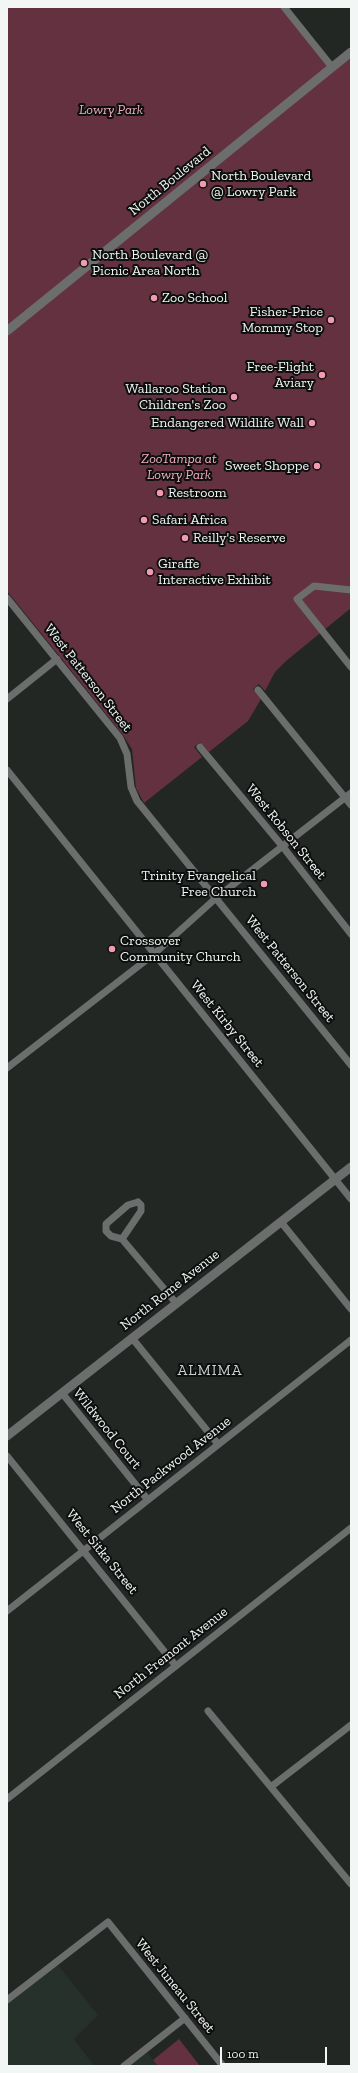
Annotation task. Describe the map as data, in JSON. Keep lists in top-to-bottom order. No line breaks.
{"streets":{"street":["North Boulevard","West Patterson Street","West Robson Street","West Kirby Street","North Rome Avenue","Wildwood Court","North Packwood Avenue","West Sitka Street","North Fremont Avenue","West Juneau Street"]},"crossings":[["West Kirby Street","North Rome Avenue"],["North Rome Avenue","Wildwood Court"],["Wildwood Court","North Packwood Avenue"],["North Packwood Avenue","West Sitka Street"],["West Sitka Street","North Fremont Avenue"]],"districts":["ALMIMA"],"parks":["Lowry Park","ZooTampa at Lowry Park"],"places":["North Boulevard @ Lowry Park","North Boulevard @ Picnic Area North","Zoo School","Fisher-Price Mommy Stop","Free-Flight Aviary","Wallaroo Station Children's Zoo","Endangered Wildlife Wall","Sweet Shoppe","Restroom","Safari Africa","Reilly's Reserve","Giraffe Interactive Exhibit","Trinity Evangelical Free Church","Crossover Community Church"],"scale_bar":"100 m"}
